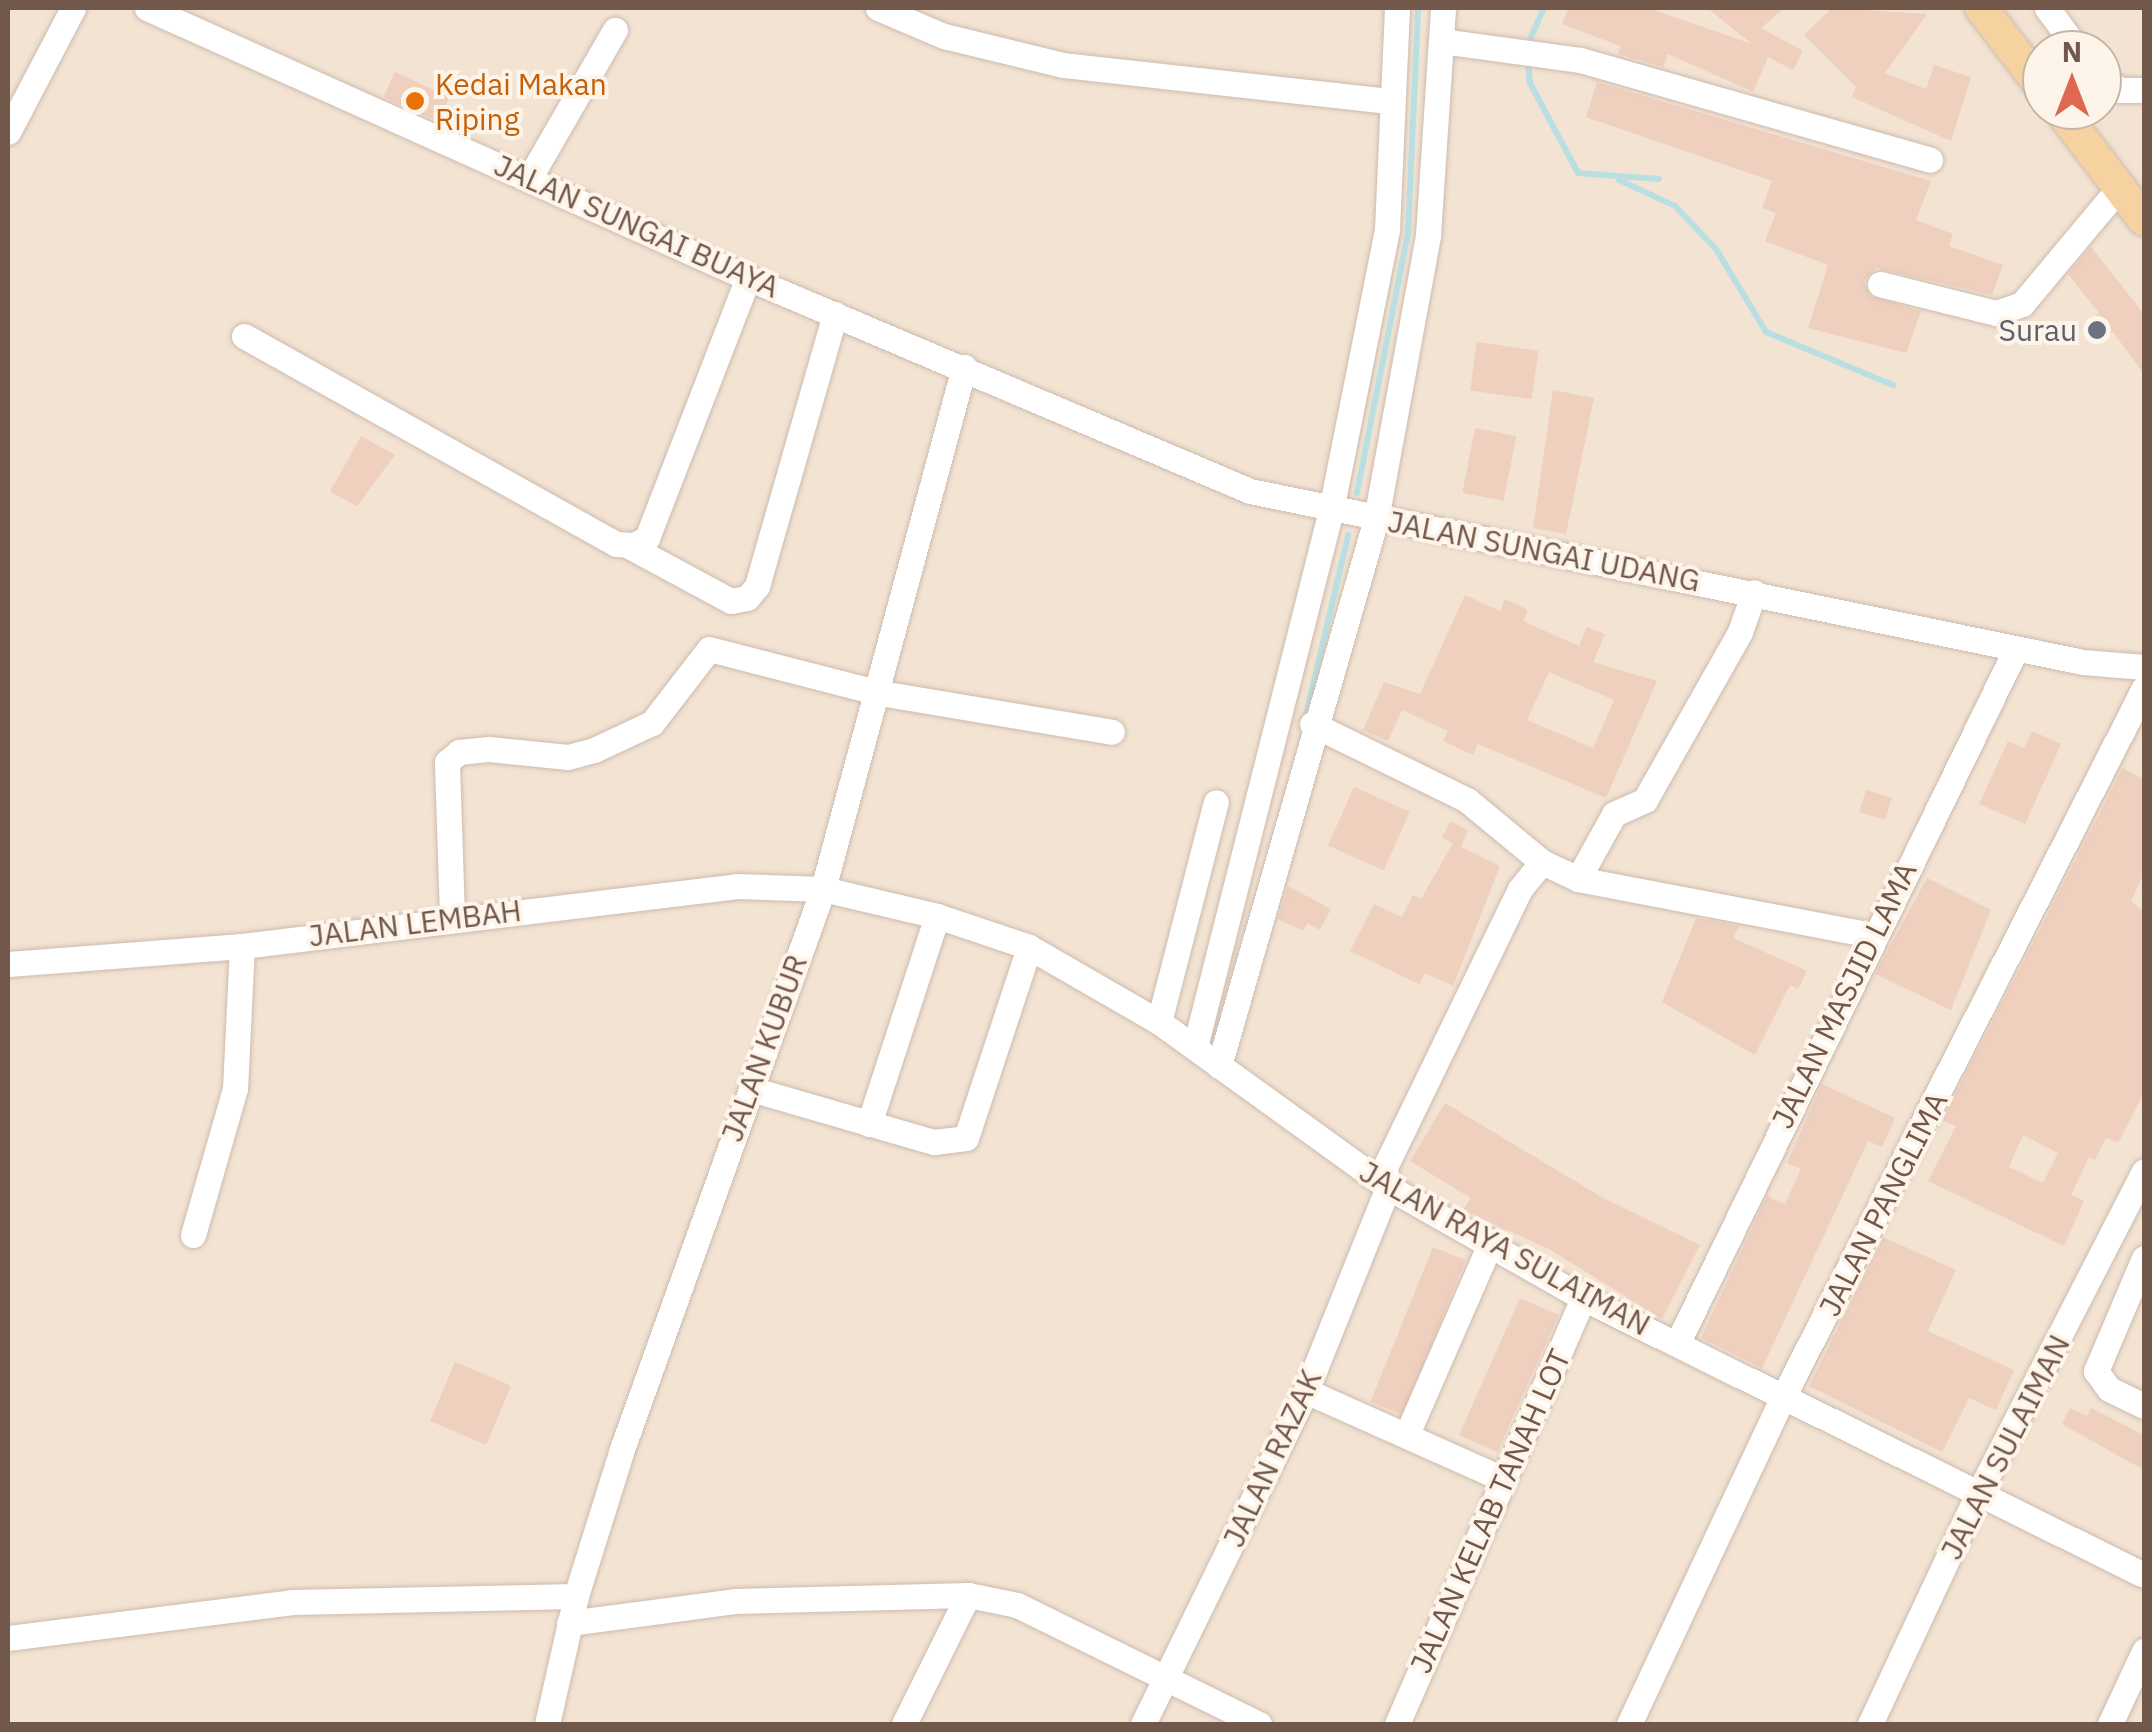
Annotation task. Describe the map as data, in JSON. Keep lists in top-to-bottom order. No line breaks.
{"streets":{"street":["JALAN SUNGAI BUAYA","JALAN SUNGAI UDANG","JALAN LEMBAH","JALAN MASJID LAMA","JALAN KUBUR","JALAN PANGLIMA","JALAN RAYA SULAIMAN","JALAN SULAIMAN","JALAN RAZAK","JALAN KELAB TANAH LOT"]},"crossings":[["JALAN SUNGAI BUAYA","JALAN SUNGAI UDANG"],["JALAN SUNGAI BUAYA","JALAN KUBUR"],["JALAN SUNGAI UDANG","JALAN MASJID LAMA"],["JALAN SUNGAI UDANG","JALAN KUBUR"],["JALAN LEMBAH","JALAN KUBUR"],["JALAN LEMBAH","JALAN RAYA SULAIMAN"],["JALAN MASJID LAMA","JALAN RAYA SULAIMAN"],["JALAN KUBUR","JALAN RAYA SULAIMAN"],["JALAN PANGLIMA","JALAN RAYA SULAIMAN"],["JALAN RAYA SULAIMAN","JALAN SULAIMAN"],["JALAN RAYA SULAIMAN","JALAN RAZAK"],["JALAN RAYA SULAIMAN","JALAN KELAB TANAH LOT"]],"places":["Kedai Makan Riping","Surau"],"north":"top"}
